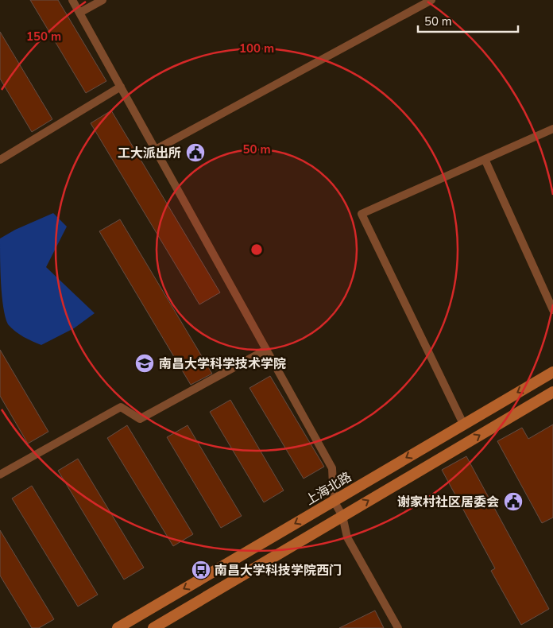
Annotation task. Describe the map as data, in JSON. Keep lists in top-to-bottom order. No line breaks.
{"streets":{"main road":["上海北路"]},"places":{"public building":["工大派出所","谢家村社区居委会"],"school or university":["南昌大学科学技术学院"],"bus stop":["南昌大学科技学院西门"]},"scale_bar":"50 m","rings":["150 m","100 m","50 m"]}
